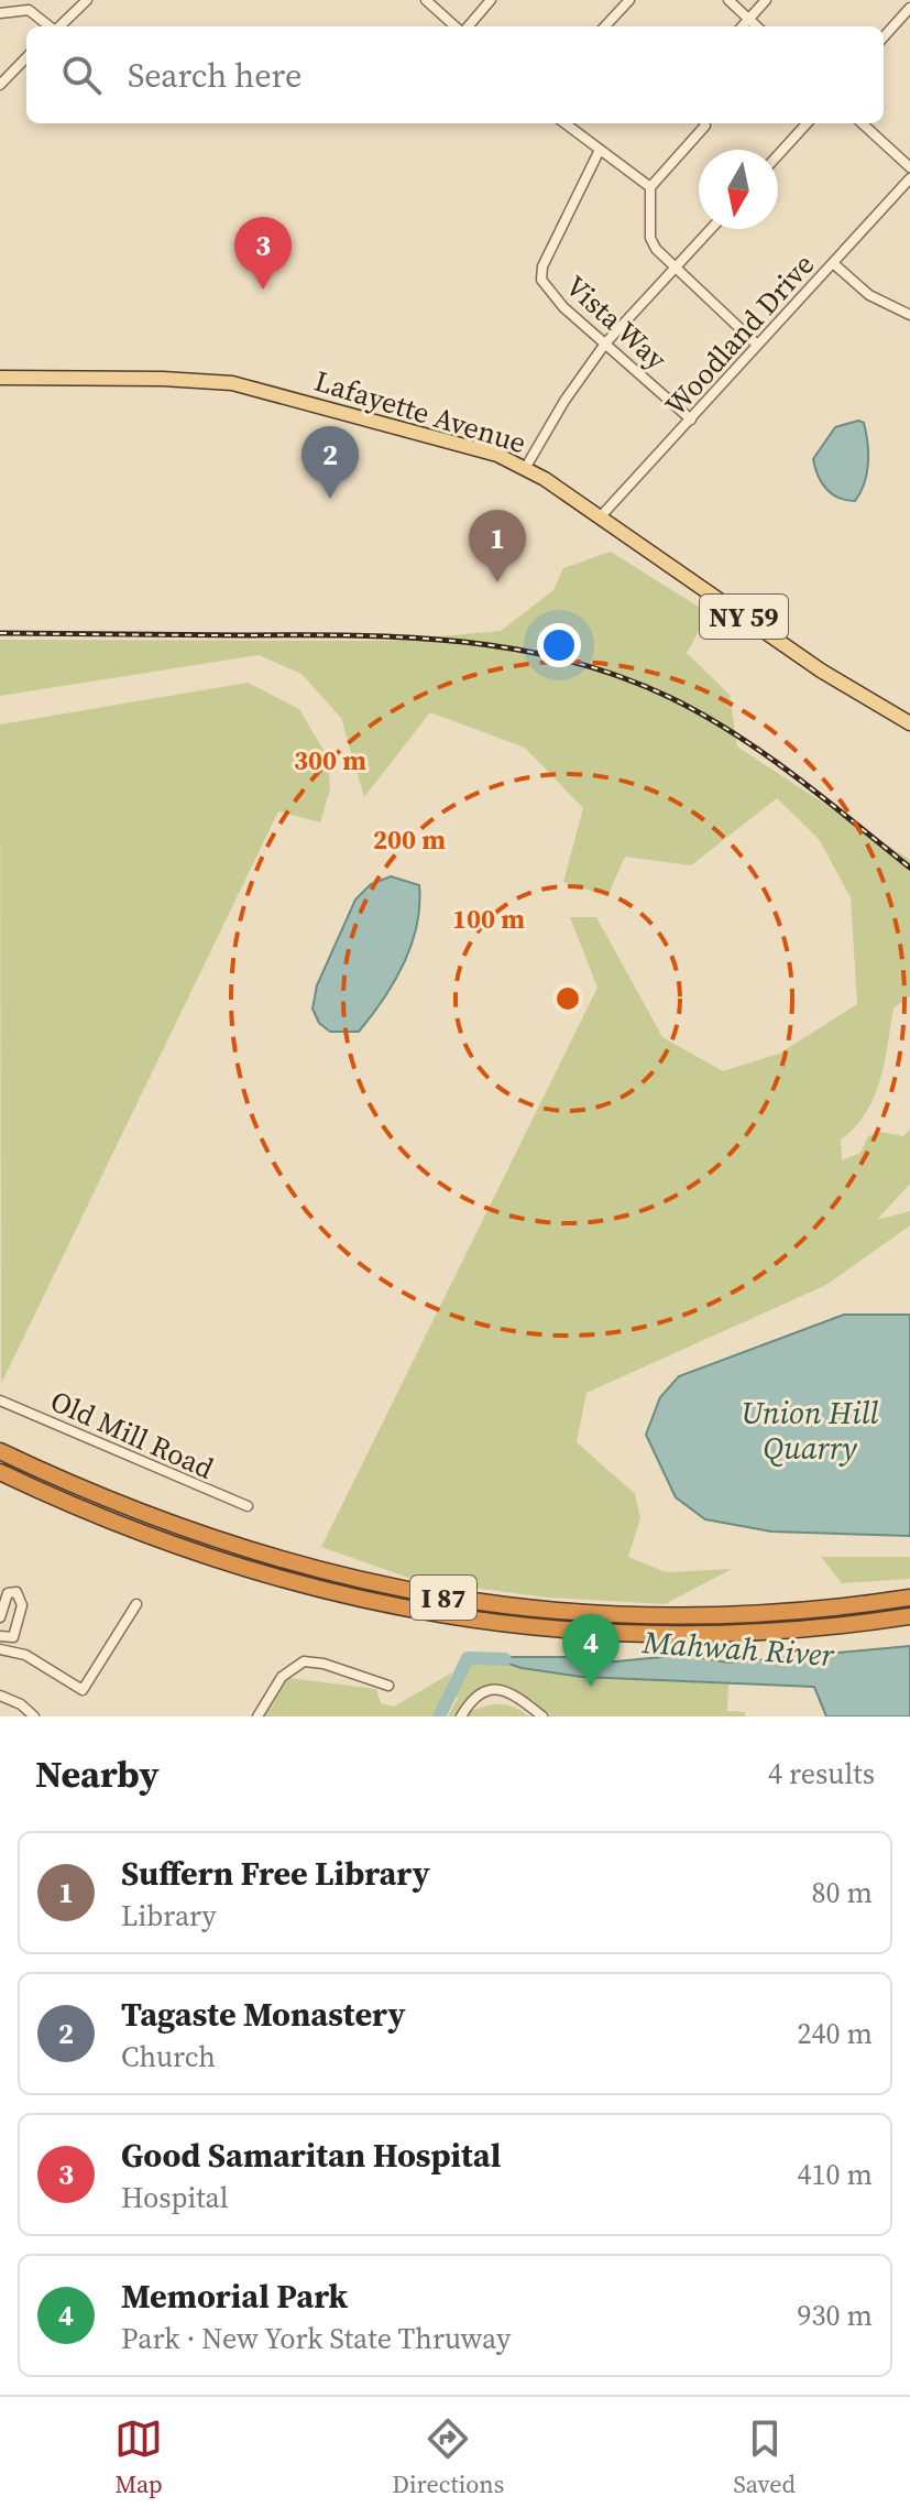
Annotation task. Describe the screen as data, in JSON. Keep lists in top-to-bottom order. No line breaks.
{"streets":{"highway":["I 87"],"main road":["Lafayette Avenue","NY 59"],"street":["Vista Way","Woodland Drive","Old Mill Road"]},"crossings":[["Vista Way","Woodland Drive"],["Woodland Drive","Lafayette Avenue"]],"water":["Union Hill Quarry","Mahwah River"],"north":"bottom","page":{"search":"Search here","pins":["3","2","1","4"],"heading":["Nearby","4 results"],"list":[{"mark":"1","name":"Suffern Free Library","note":"Library","value":"80 m"},{"mark":"2","name":"Tagaste Monastery","note":"Church","value":"240 m"},{"mark":"3","name":"Good Samaritan Hospital","note":"Hospital","value":"410 m"},{"mark":"4","name":"Memorial Park","note":"Park · New York State Thruway","value":"930 m"}],"nav":["Map","Directions","Saved"]},"rings":["300 m","200 m","100 m"]}
